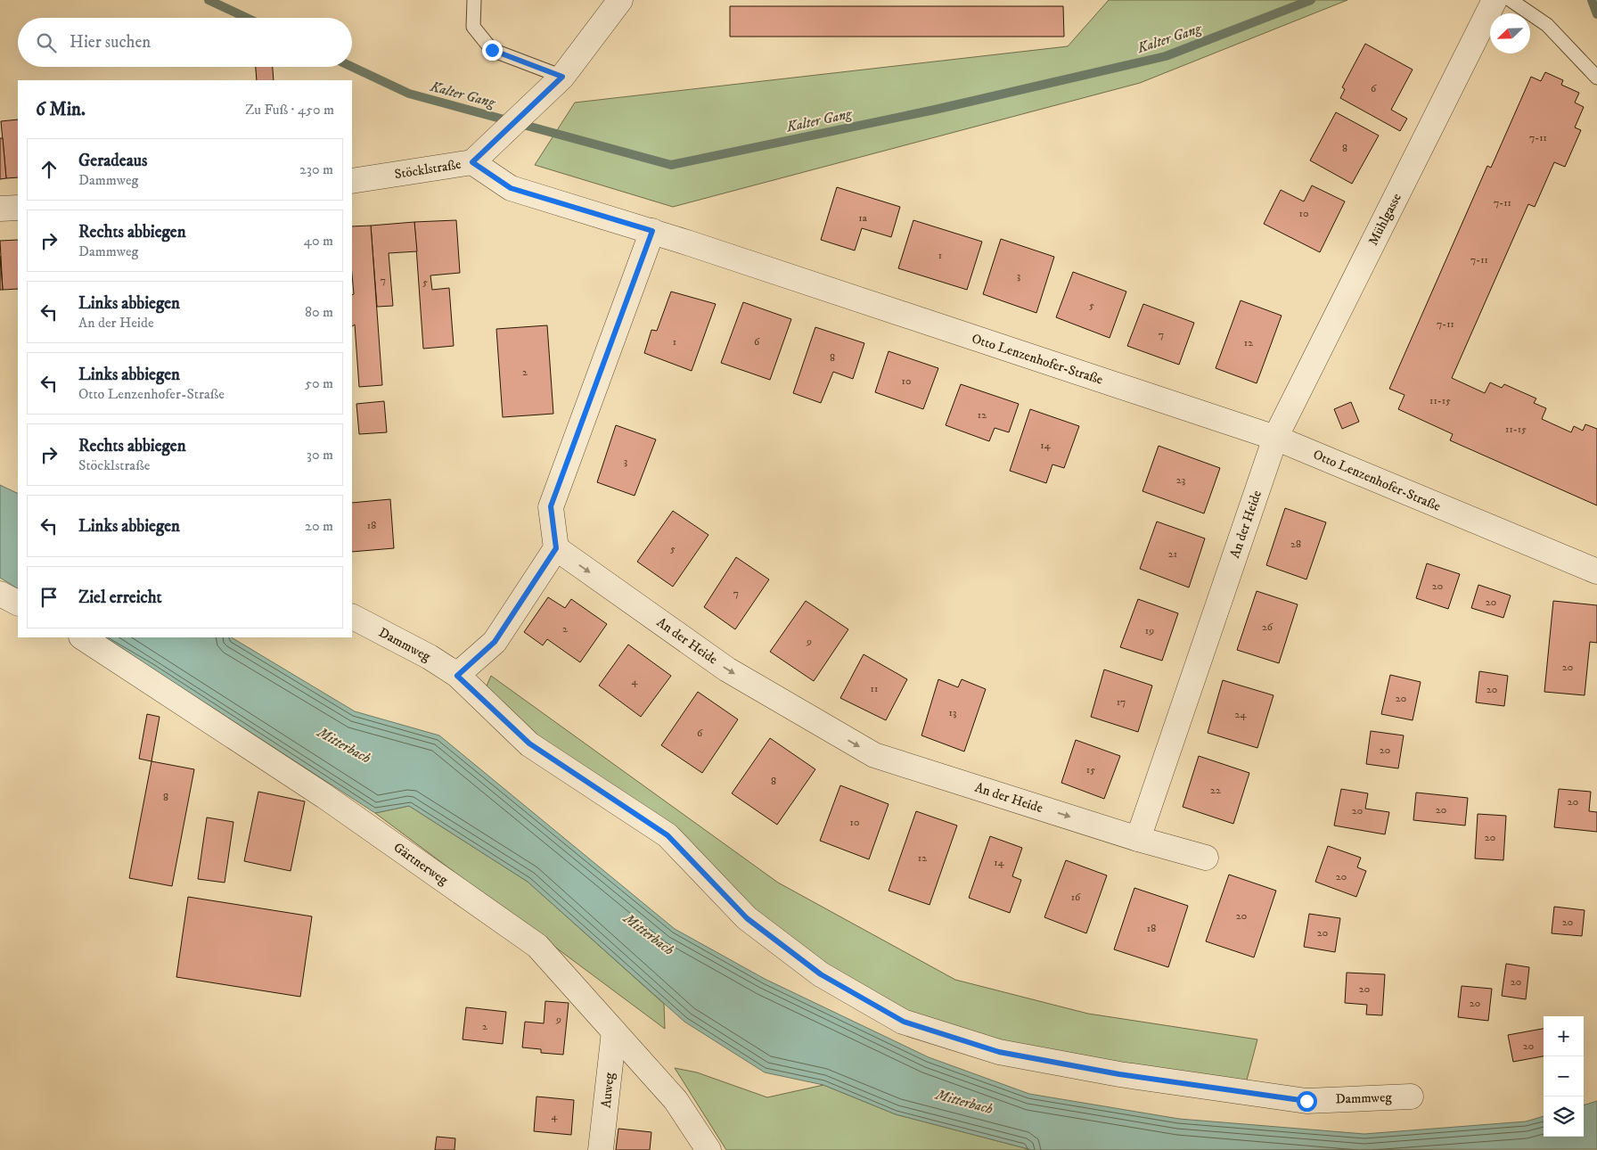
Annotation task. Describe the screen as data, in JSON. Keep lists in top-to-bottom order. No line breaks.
{"streets":{"street":["Stöcklstraße","Mühlgasse","Otto Lenzenhofer-Straße","An der Heide","Dammweg","Gärtnerweg","Auweg"]},"crossings":[["Stöcklstraße","Otto Lenzenhofer-Straße"],["Mühlgasse","Otto Lenzenhofer-Straße"],["Mühlgasse","An der Heide"],["Otto Lenzenhofer-Straße","An der Heide"],["Gärtnerweg","Auweg"]],"one_way":["An der Heide"],"water":["Kalter Gang","Mitterbach"],"house_numbers":["6","7-11","8","7-11","10","1a","1","7-11","3","7","5","5","7-11","7","1","6","12","8","2","10","11-15","12","11-15","14","3","23","18","28","5","21","20","7","20","26","2","19","9","20","4","11","20","20","17","13","24","6","20","15","8","22","8","20","20","20","10","20","12","14","20","16","20","20","18","20","20","20","20","9","2","20","4"],"north":"bottom left","page":{"search":"Hier suchen","heading":["6 Min.","Zu Fuß · 450 m"],"list":[["Geradeaus","Dammweg","230 m"],["Rechts abbiegen","Dammweg","40 m"],["Links abbiegen","An der Heide","80 m"],["Links abbiegen","Otto Lenzenhofer-Straße","50 m"],["Rechts abbiegen","Stöcklstraße","30 m"],["Links abbiegen","20 m"],"Ziel erreicht"],"map_buttons":["+","−"]}}
